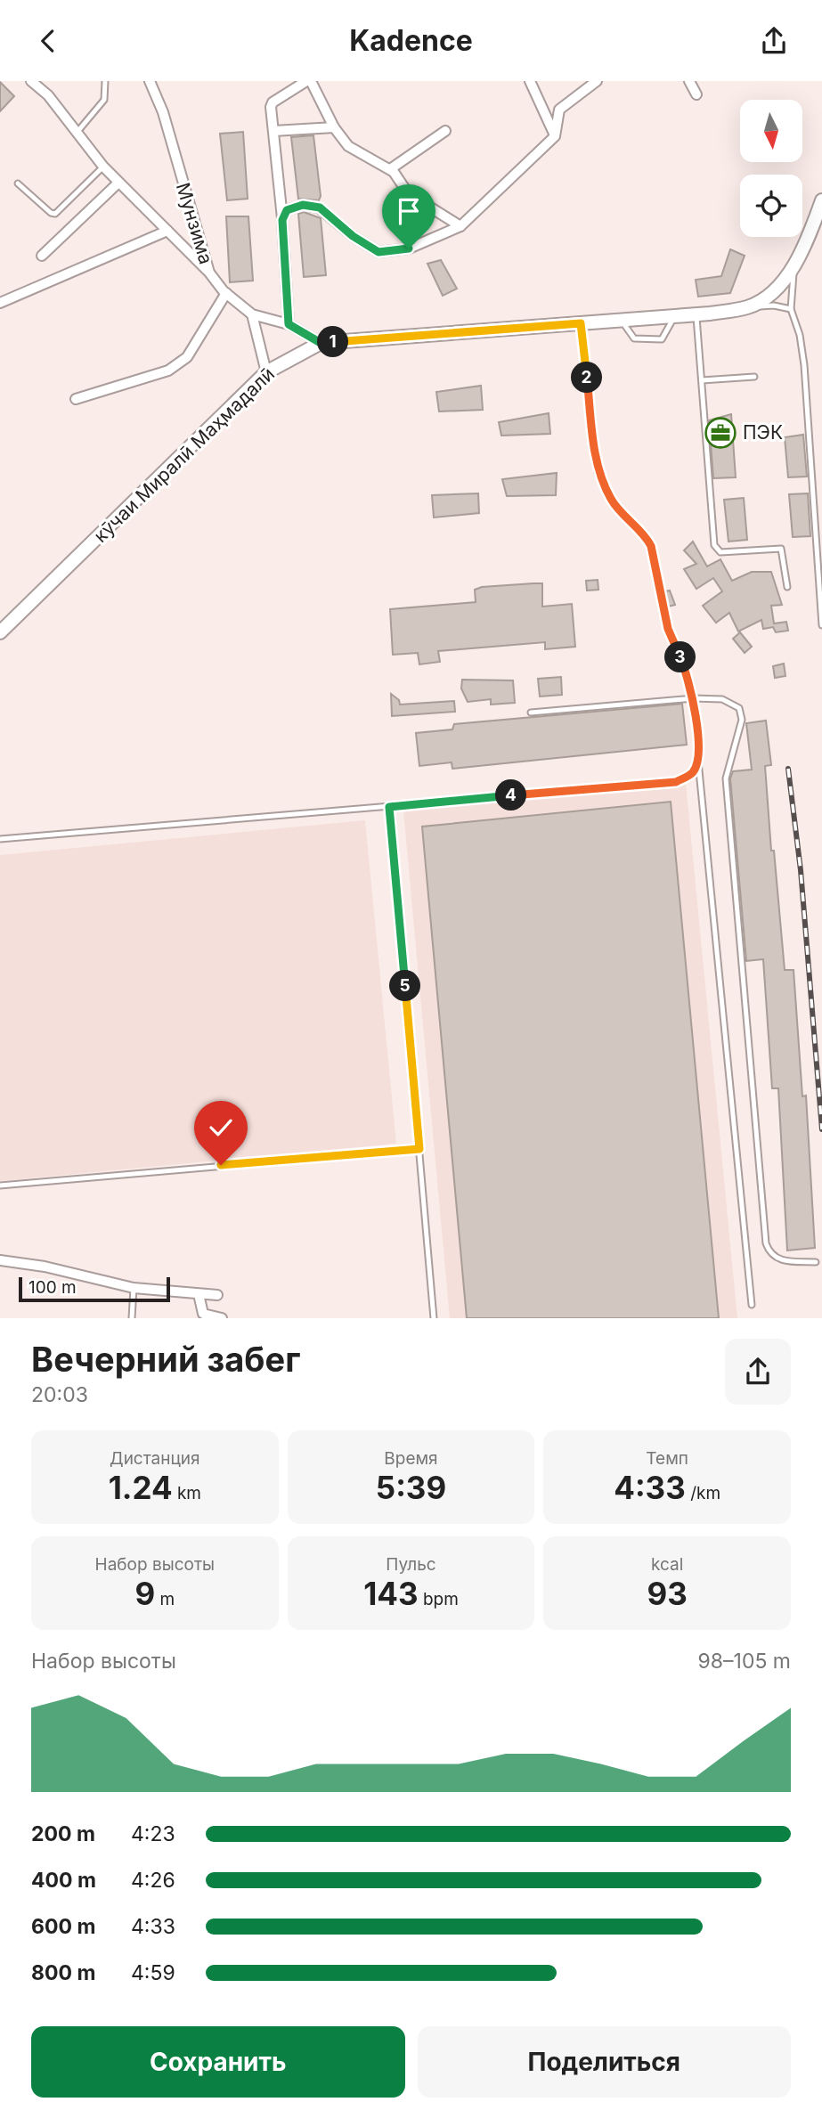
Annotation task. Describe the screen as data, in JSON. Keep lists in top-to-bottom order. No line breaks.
{"streets":{"street":["Мунзима","кӯчаи Миралӣ Маҳмадалӣ"]},"crossings":[["Мунзима","кӯчаи Миралӣ Маҳмадалӣ"]],"places":{"office":["ПЭК"]},"scale_bar":"100 m","north":"bottom","page":{"header":"Kadence","pins":["1","2","3","4","5"],"scale":"100 m","heading":["Вечерний забег","20:03"],"stats":[["Дистанция","1.24 km"],["Время","5:39"],["Темп","4:33 /km"],["Набор высоты","9 m"],["Пульс","143 bpm"],["kcal","93"]],"chart":["Набор высоты","98–105 m"],"list":[{"name":"200 m","note":"4:23"},{"name":"400 m","note":"4:26"},{"name":"600 m","note":"4:33"},{"name":"800 m","note":"4:59"}],"buttons":["Сохранить","Поделиться"]}}
